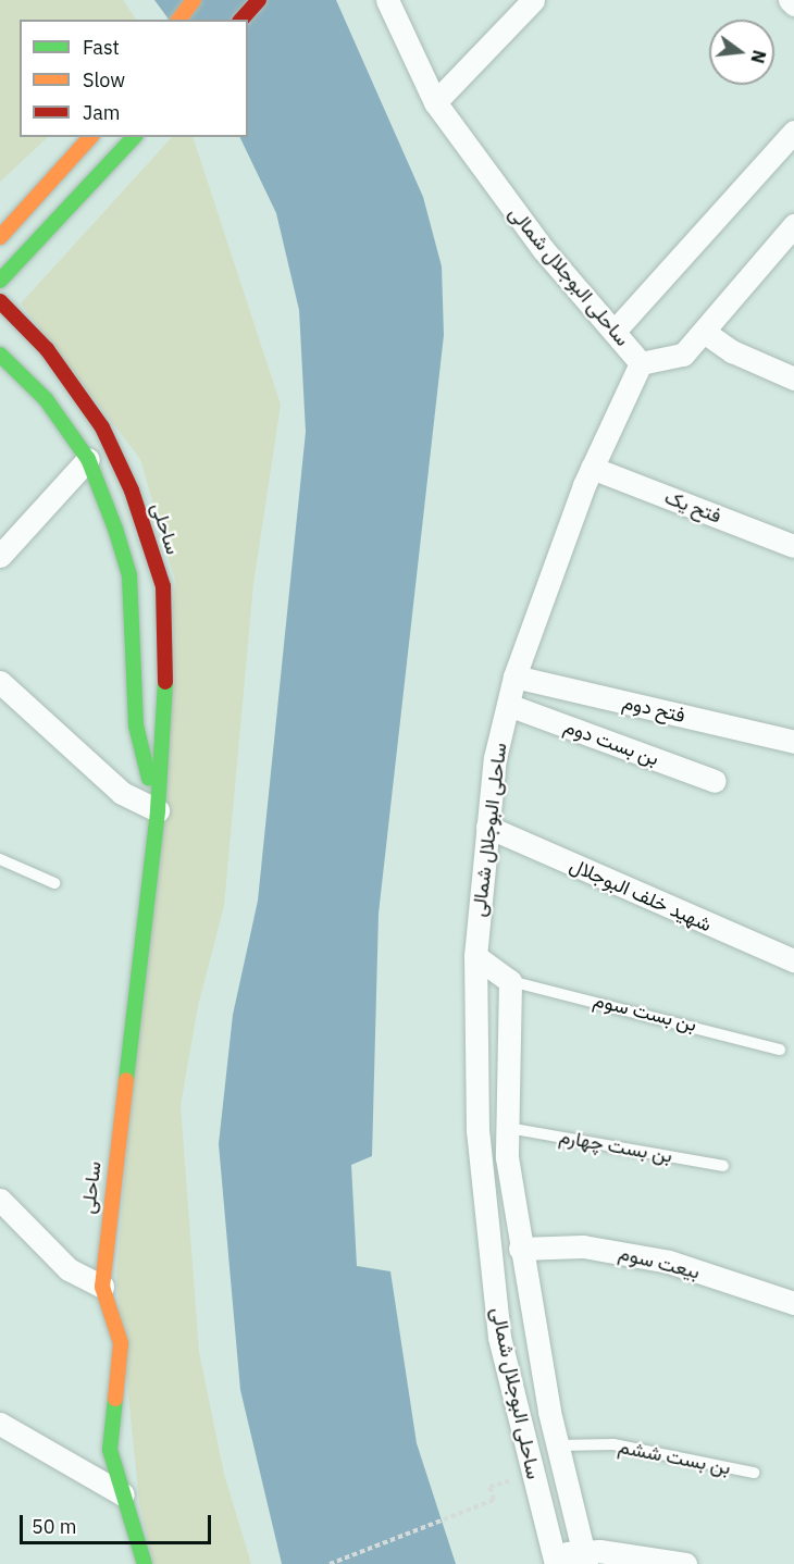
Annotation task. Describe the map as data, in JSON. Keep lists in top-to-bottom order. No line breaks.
{"streets":{"main road":["ساحلی"],"street":["ساحلی البوجلال شمالی","فتح یک","فتح دوم","بن بست دوم","شهید خلف البوجلال","بیعت سوم"],"lane":["بن بست سوم","بن بست چهارم","بن بست ششم"]},"crossings":[["ساحلی البوجلال شمالی","فتح یک"],["ساحلی البوجلال شمالی","فتح دوم"],["ساحلی البوجلال شمالی","بن بست دوم"],["ساحلی البوجلال شمالی","شهید خلف البوجلال"],["ساحلی البوجلال شمالی","بن بست سوم"],["ساحلی البوجلال شمالی","بن بست چهارم"],["ساحلی البوجلال شمالی","بیعت سوم"],["ساحلی البوجلال شمالی","بن بست ششم"]],"legend":["Fast","Slow","Jam"],"scale_bar":"50 m","north":"right"}
